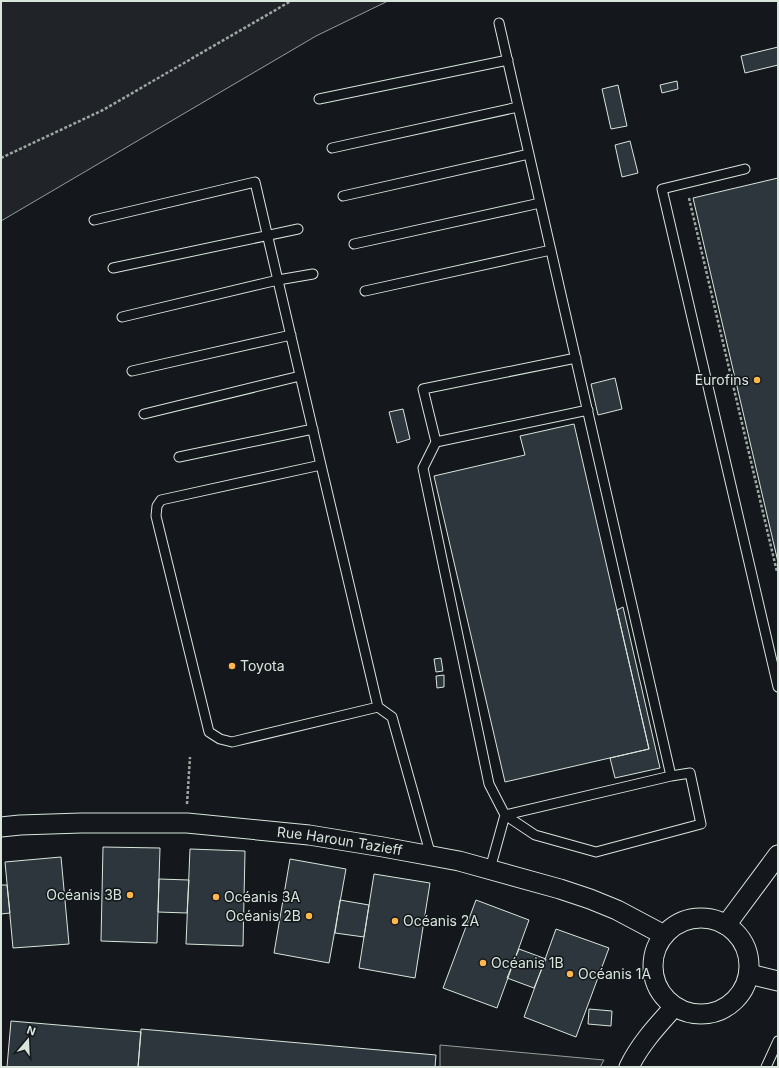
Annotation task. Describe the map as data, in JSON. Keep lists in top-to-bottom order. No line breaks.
{"streets":{"street":["Rue Haroun Tazieff"]},"places":["Eurofins","Toyota","Océanis 3B","Océanis 3A","Océanis 2B","Océanis 2A","Océanis 1B","Océanis 1A"],"north":"top"}
